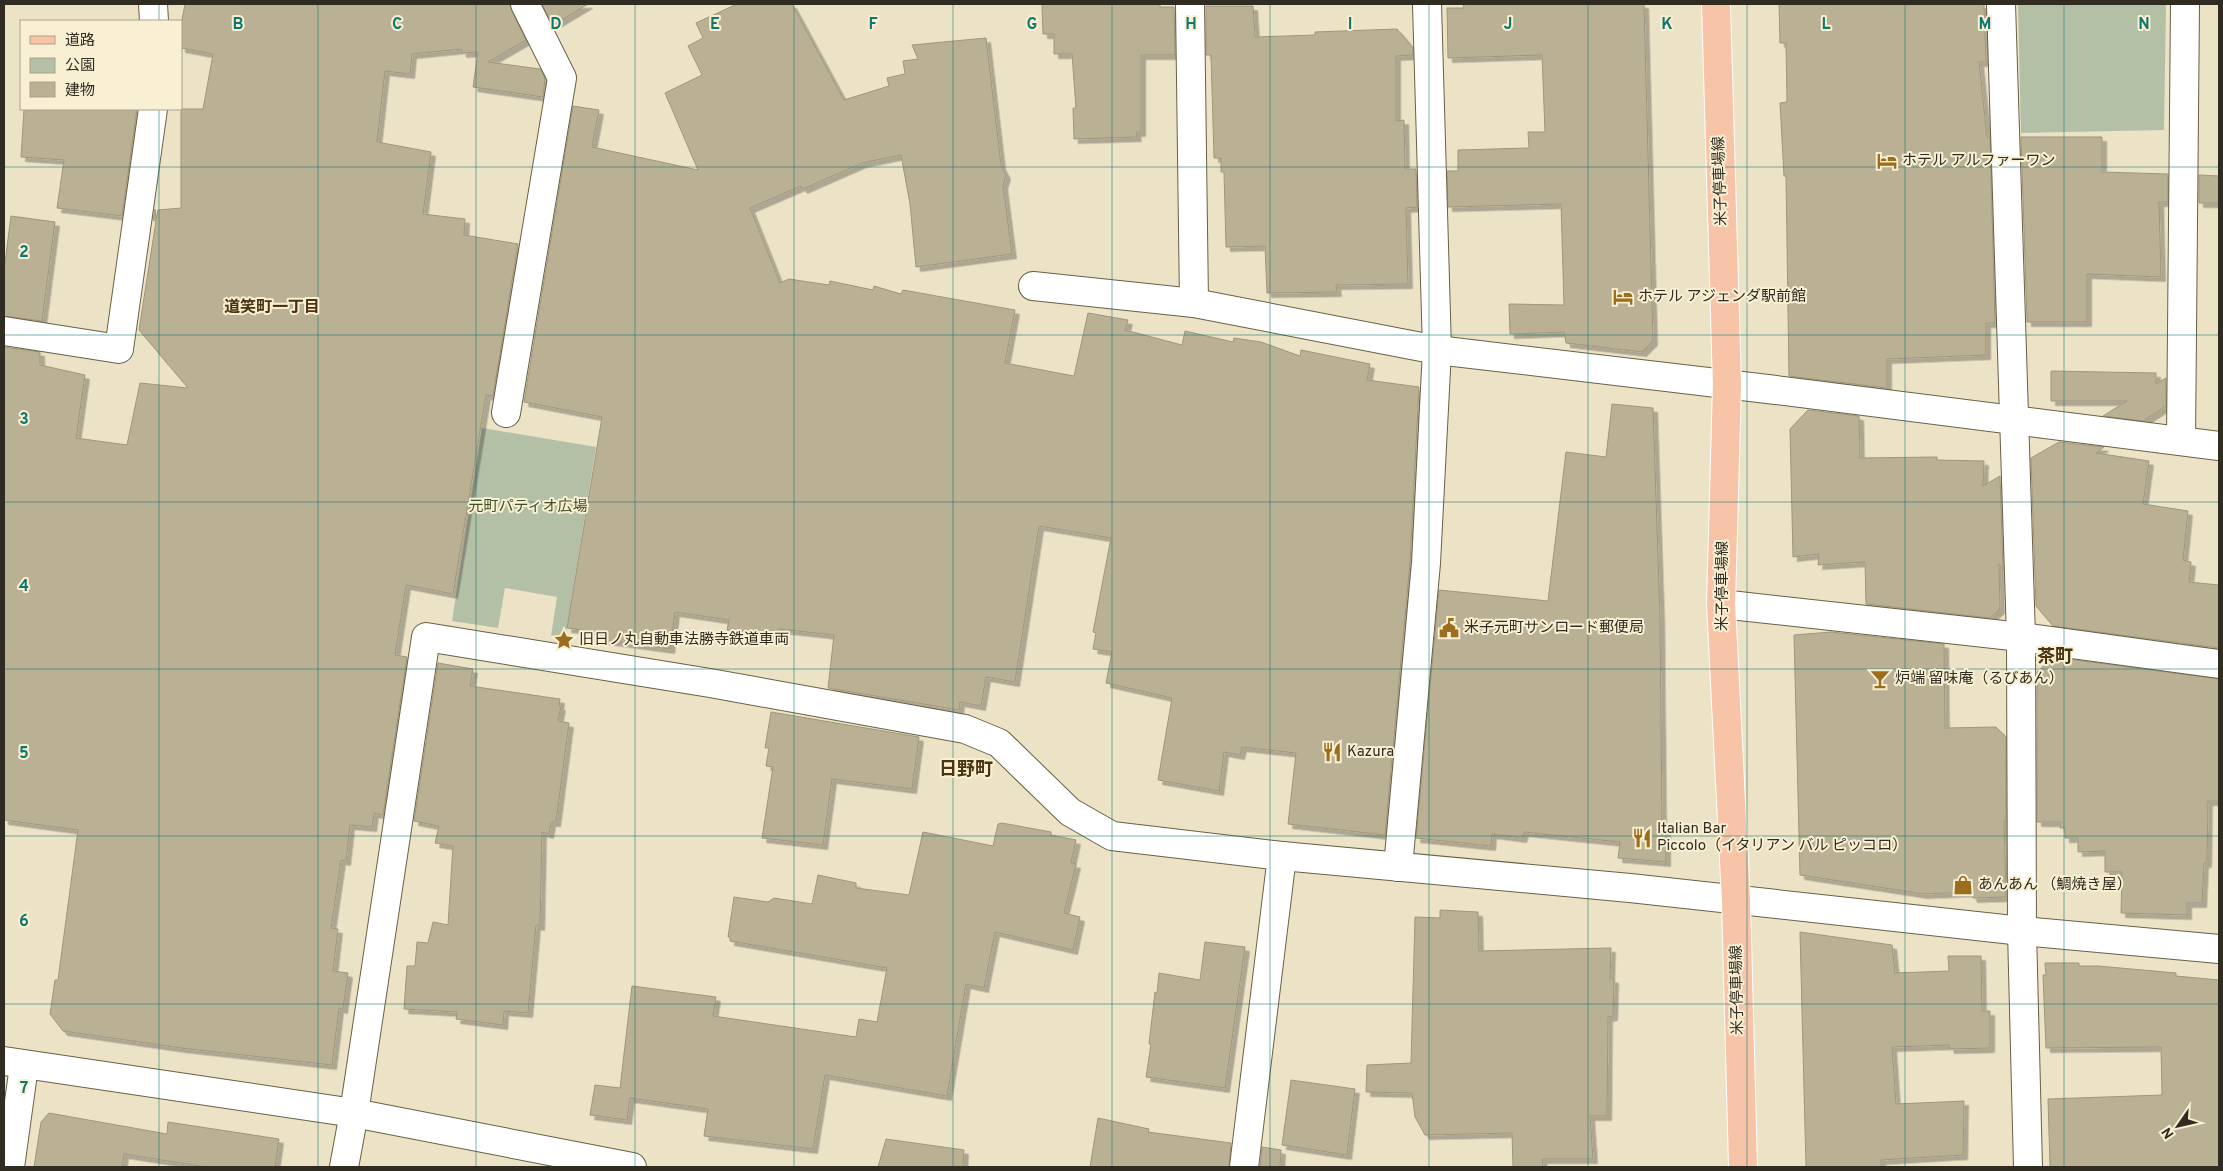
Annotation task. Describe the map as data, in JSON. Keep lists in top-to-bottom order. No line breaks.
{"streets":{"main road":["米子停車場線"]},"districts":["道笑町一丁目","茶町","日野町"],"parks":["元町パティオ広場"],"places":{"hotel":["ホテル アルファーワン","ホテル アジェンダ駅前館"],"public building":["米子元町サンロード郵便局"],"place":["旧日ノ丸自動車法勝寺鉄道車両"],"bar":["炉端 留味庵（るびあん）"],"restaurant":["Kazura","Italian Bar Piccolo（イタリアン バル ピッコロ）"],"shop":["あんあん （鯛焼き屋）"]},"legend":["道路","公園","建物"],"north":"bottom left","grid":{"columns":["B","C","D","E","F","G","H","I","J","K","L","M","N"],"rows":["2","3","4","5","6","7"]}}
